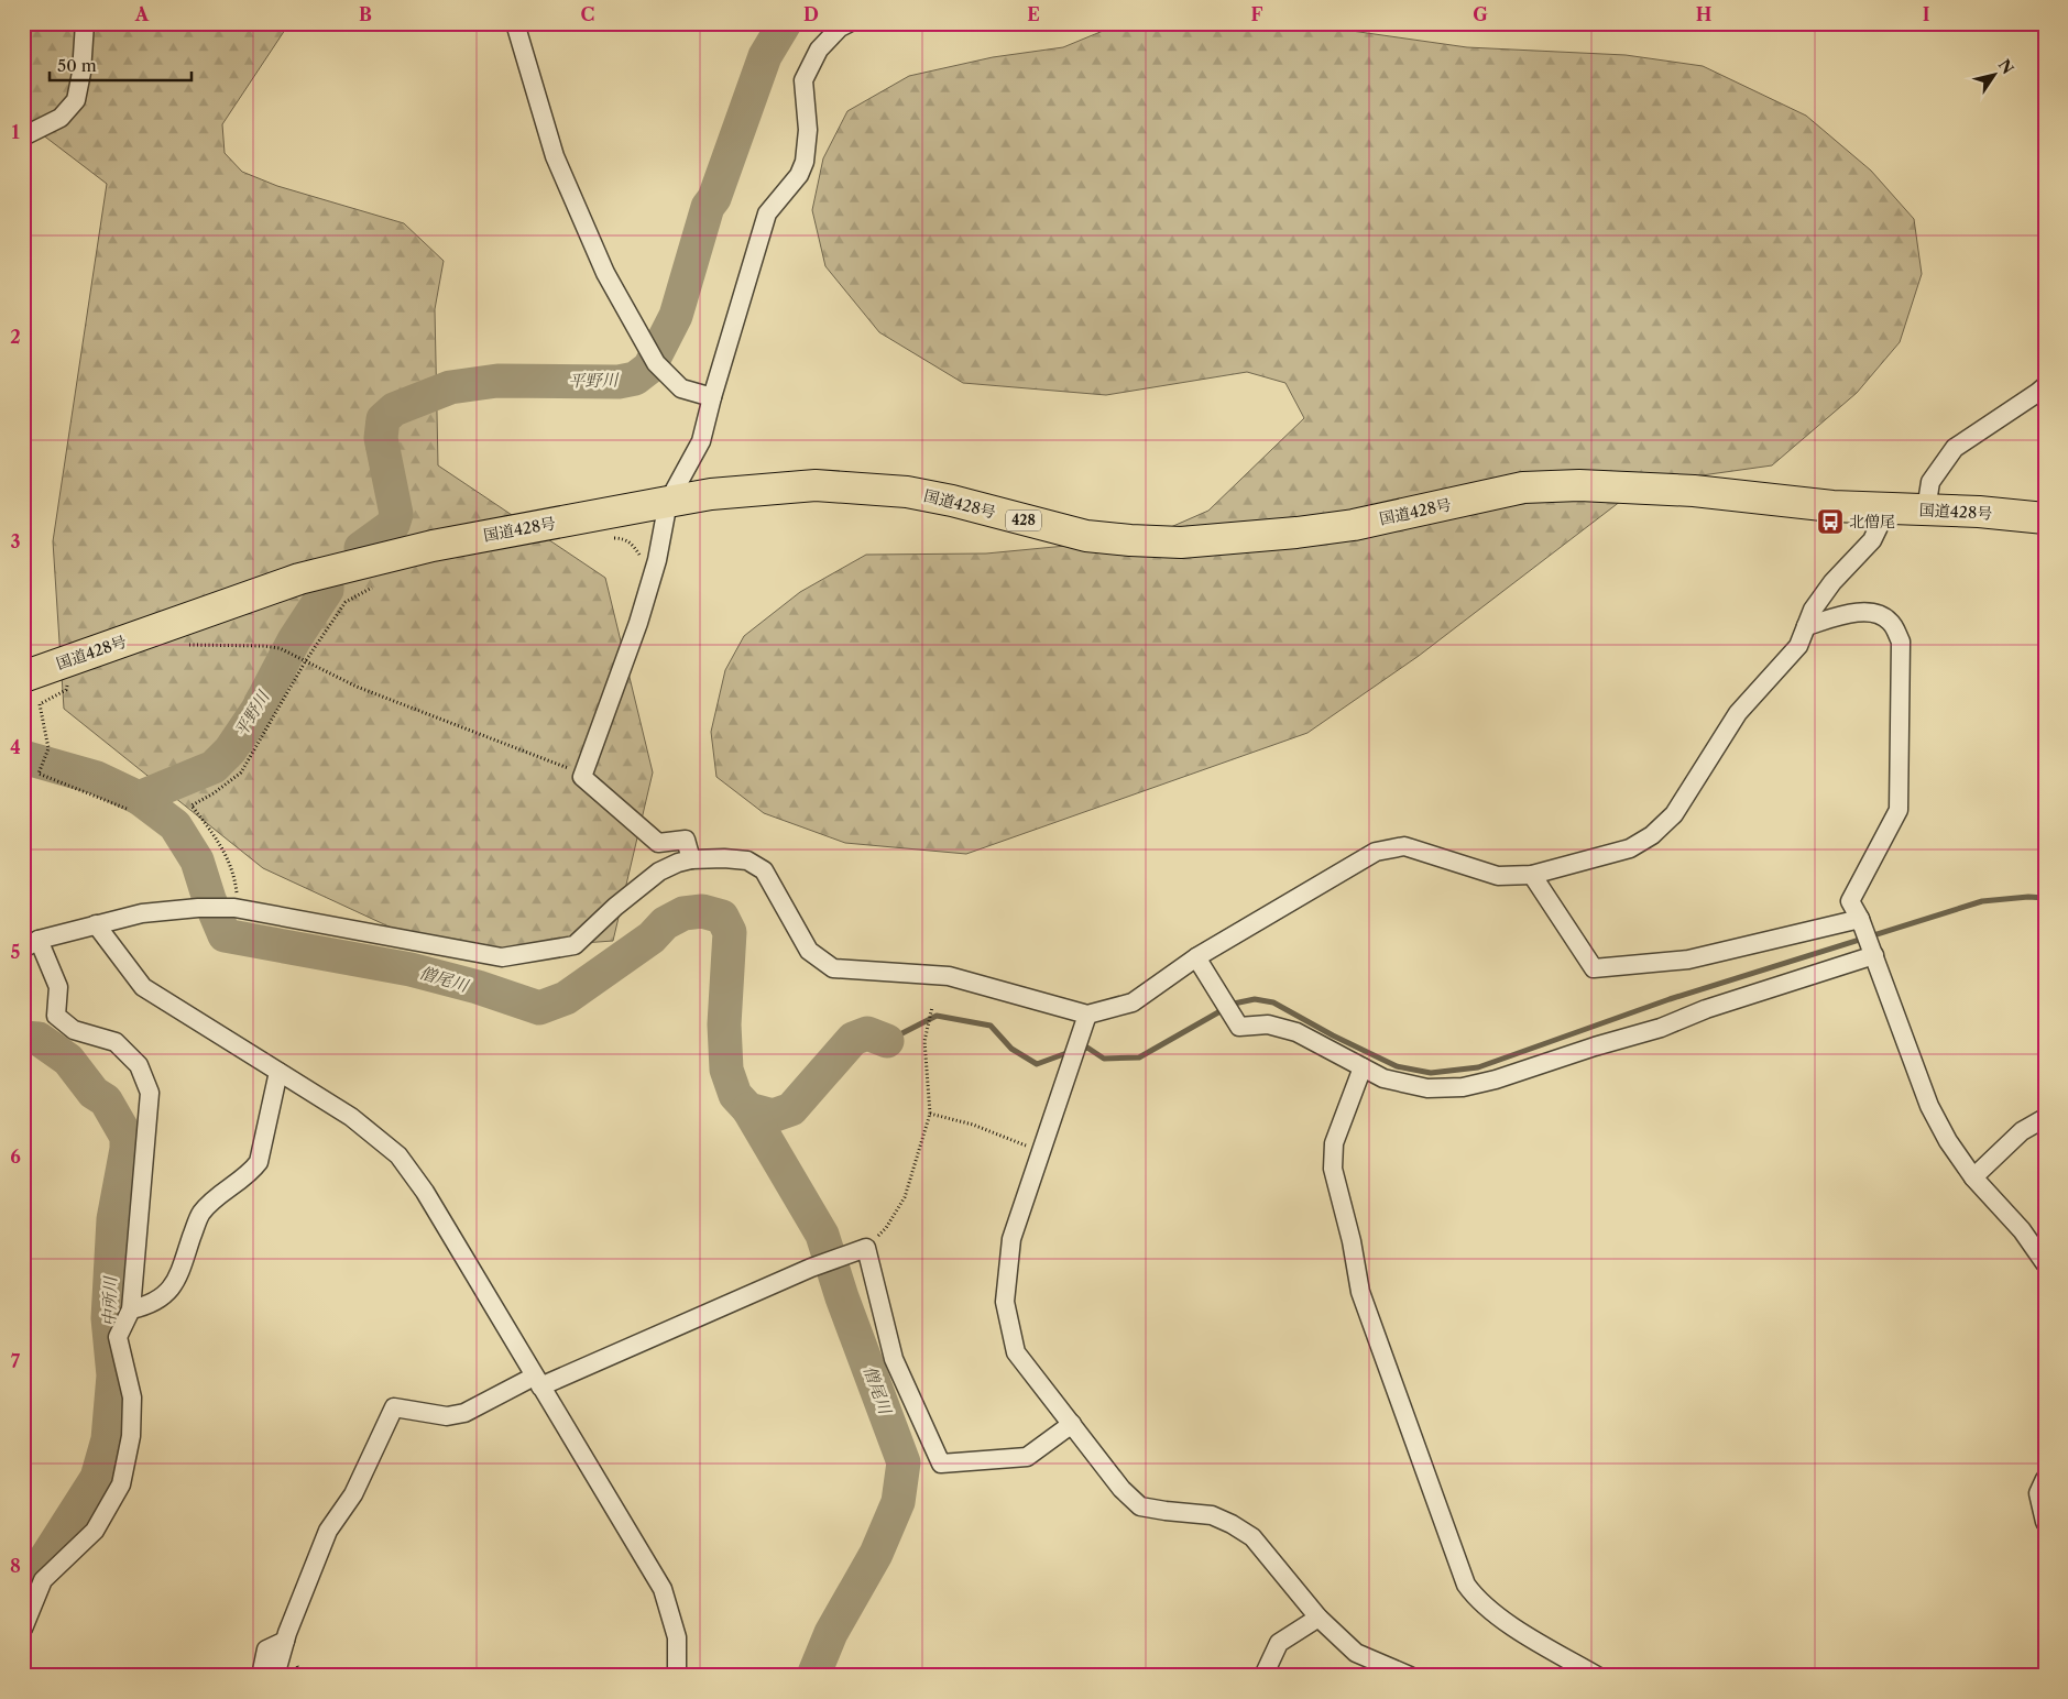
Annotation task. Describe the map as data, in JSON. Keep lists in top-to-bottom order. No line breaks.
{"streets":{"highway":["国道428号","428"]},"water":["平野川","僧尾川","中所川"],"places":{"bus stop":["北僧尾"]},"scale_bar":"50 m","north":"top right","grid":{"columns":["A","B","C","D","E","F","G","H","I"],"rows":["1","2","3","4","5","6","7","8"]}}
